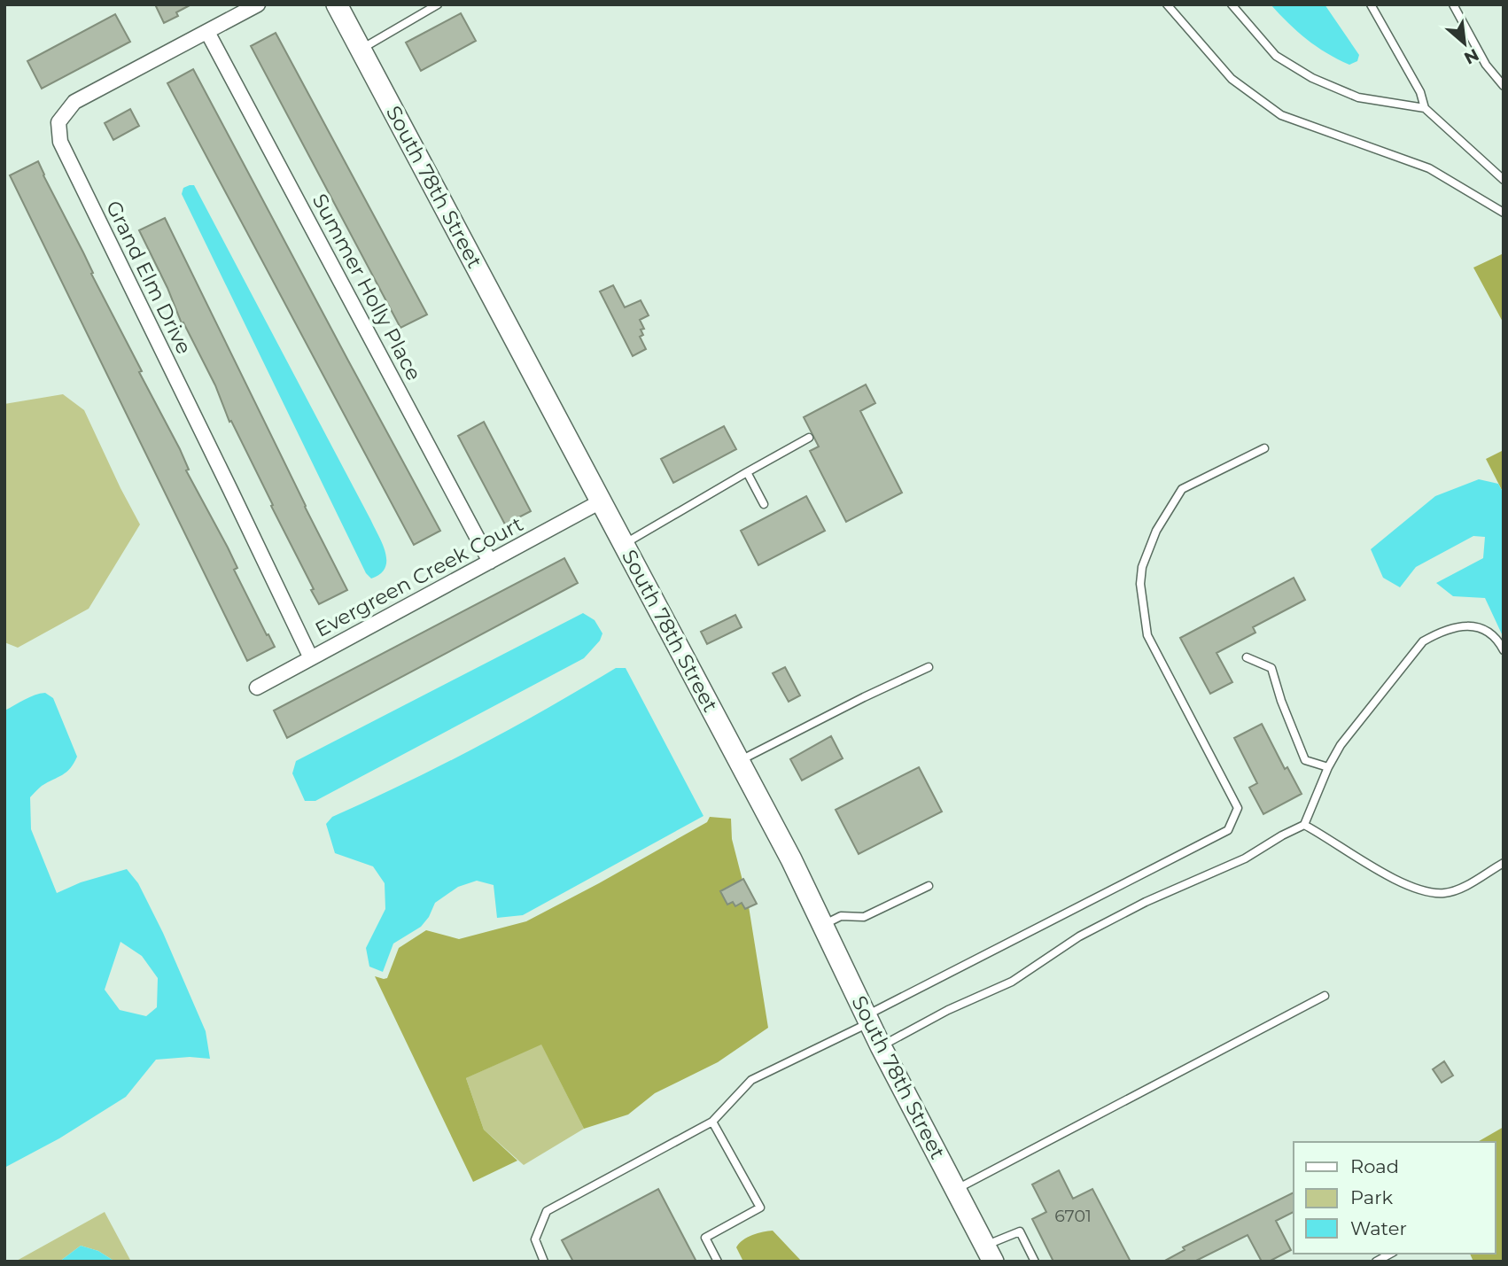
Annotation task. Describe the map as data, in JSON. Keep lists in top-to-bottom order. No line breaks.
{"streets":{"street":["South 78th Street","Grand Elm Drive","Summer Holly Place","Evergreen Creek Court"]},"crossings":[["South 78th Street","Evergreen Creek Court"],["Grand Elm Drive","Summer Holly Place"],["Grand Elm Drive","Evergreen Creek Court"],["Summer Holly Place","Evergreen Creek Court"]],"house_numbers":["6701"],"legend":["Road","Park","Water"],"north":"bottom right"}
